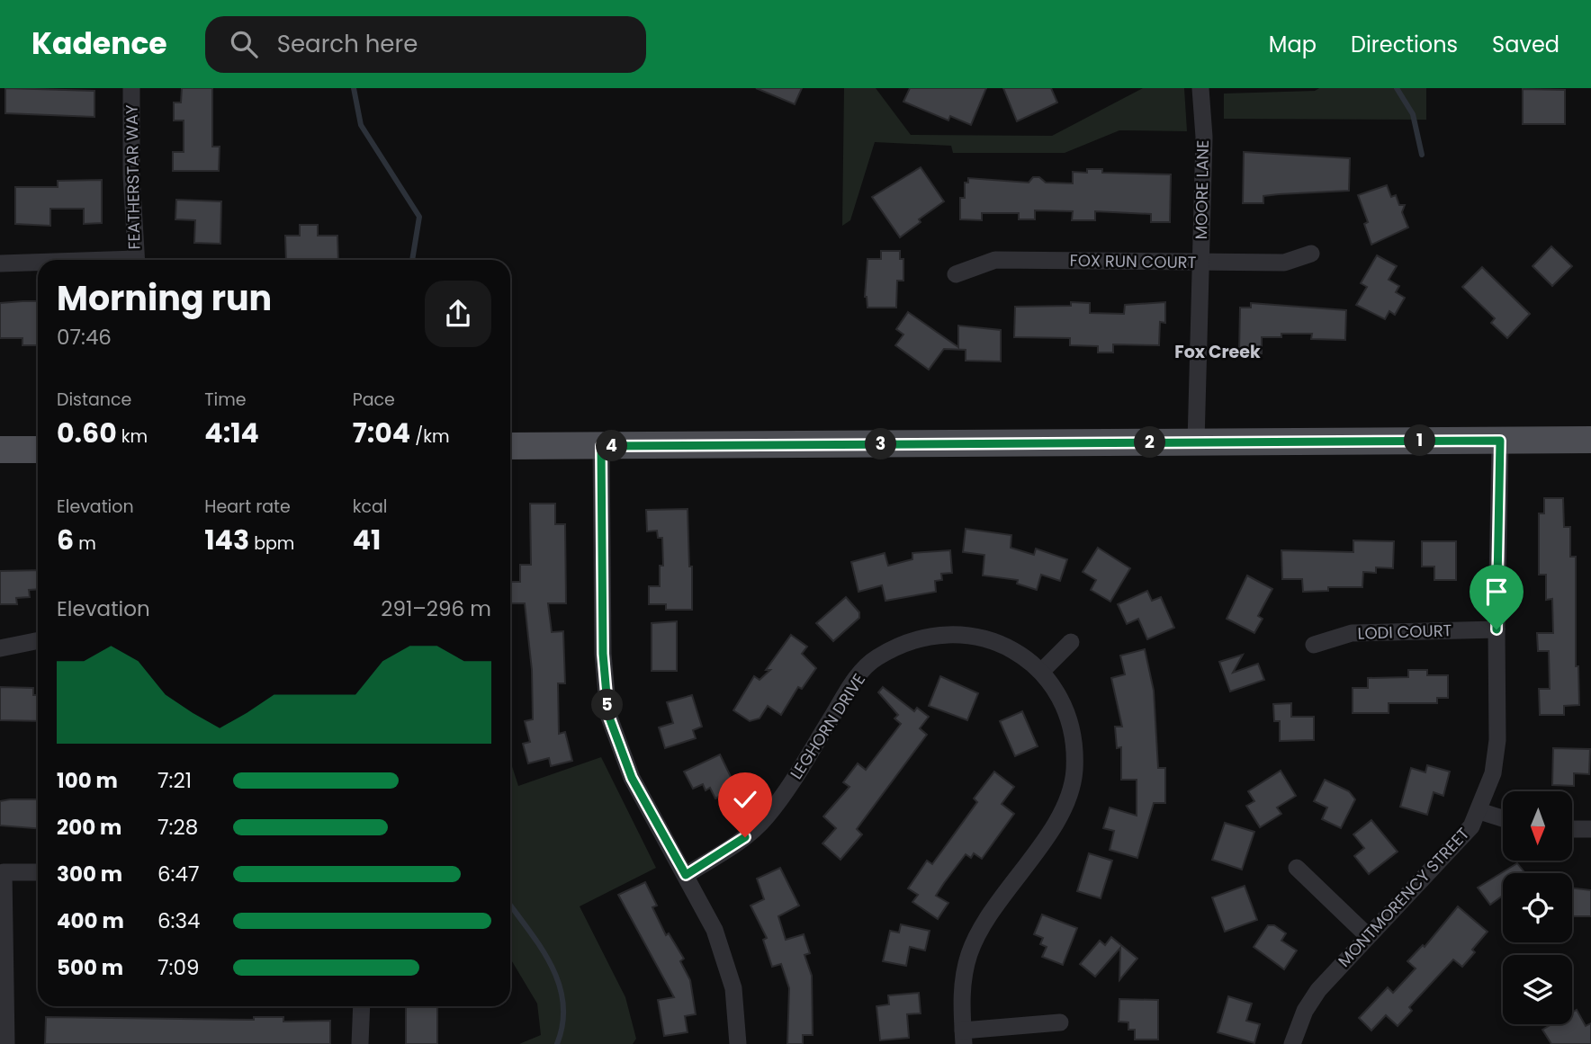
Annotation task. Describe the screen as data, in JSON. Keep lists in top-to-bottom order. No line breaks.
{"streets":{"street":["FEATHERSTAR WAY","MOORE LANE","FOX RUN COURT","LODI COURT","LEGHORN DRIVE","MONTMORENCY STREET"]},"crossings":[["MOORE LANE","FOX RUN COURT"],["LODI COURT","MONTMORENCY STREET"]],"districts":["Fox Creek"],"north":"bottom","page":{"header":"Kadence","search":"Search here","nav":["Map","Directions","Saved"],"heading":["Morning run","07:46"],"stats":[["Distance","0.60 km"],["Time","4:14"],["Pace","7:04 /km"],["Elevation","6 m"],["Heart rate","143 bpm"],["kcal","41"]],"pins":["1","2","3","4","5"],"chart":["Elevation","291–296 m"],"list":[{"name":"100 m","note":"7:21"},{"name":"200 m","note":"7:28"},{"name":"300 m","note":"6:47"},{"name":"400 m","note":"6:34"},{"name":"500 m","note":"7:09"}]}}
